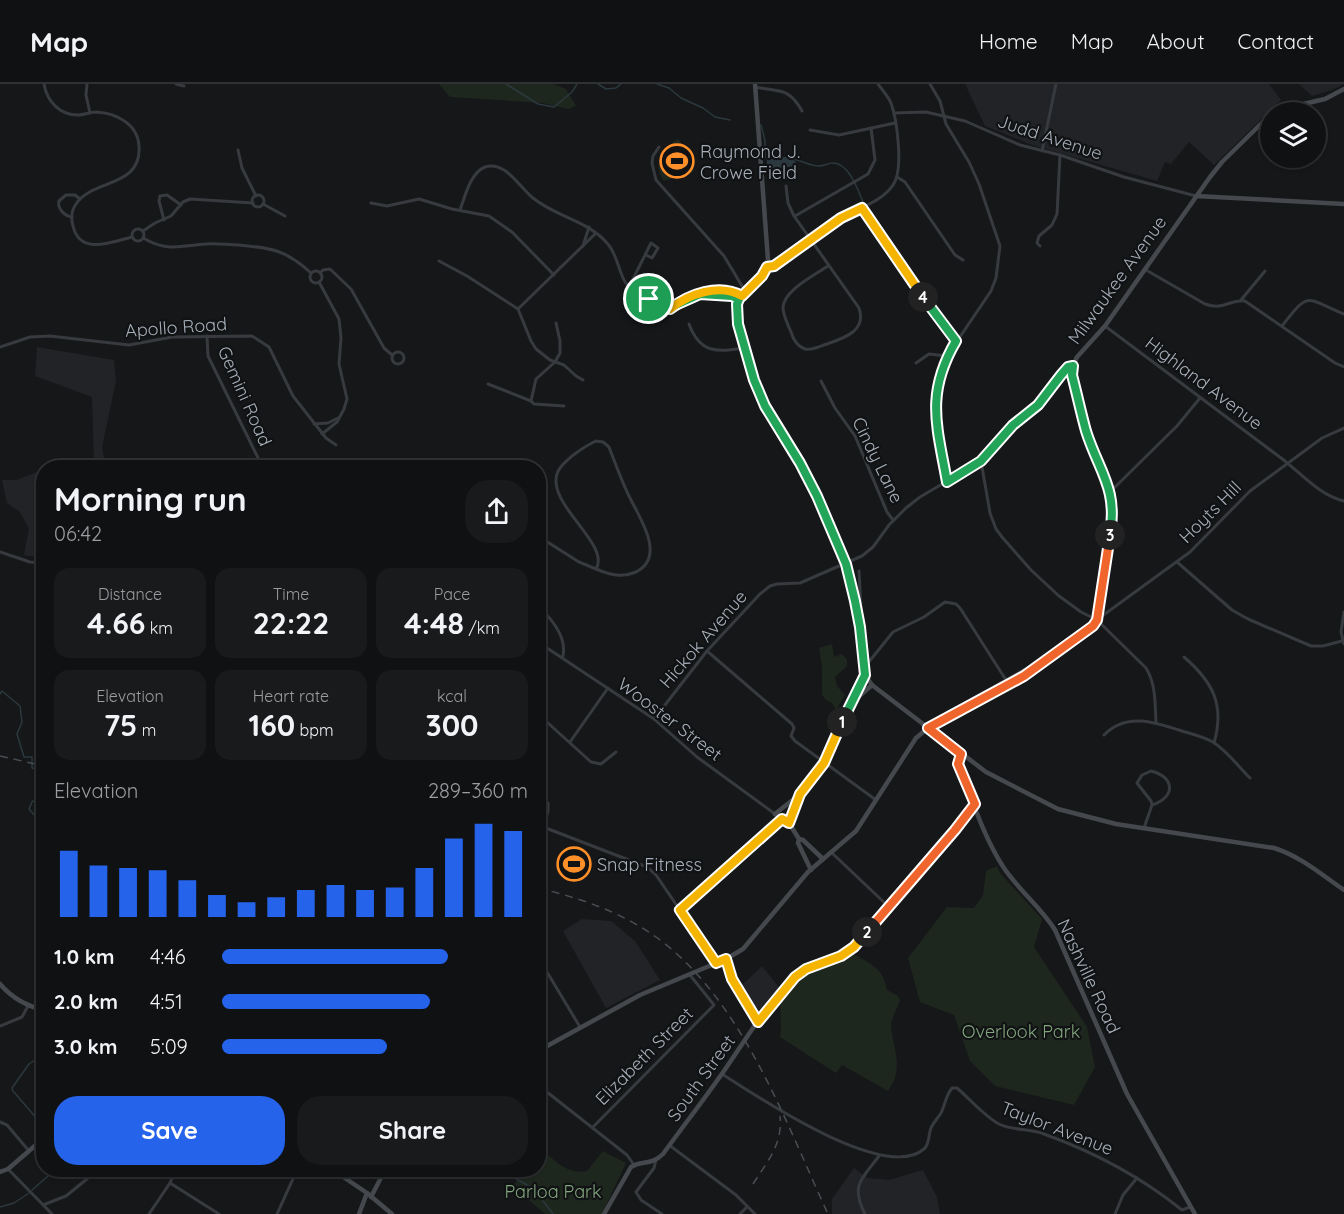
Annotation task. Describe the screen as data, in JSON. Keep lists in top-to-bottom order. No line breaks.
{"streets":{"main road":["Milwaukee Avenue","Wooster Street","Nashville Road","South Street"],"street":["Judd Avenue","Apollo Road","Highland Avenue","Gemini Road","Cindy Lane","Hoyts Hill","Hickok Avenue","Elizabeth Street","Taylor Avenue"]},"crossings":[["Judd Avenue","Milwaukee Avenue"],["Milwaukee Avenue","Highland Avenue"],["Milwaukee Avenue","Cindy Lane"],["Milwaukee Avenue","Hickok Avenue"],["Apollo Road","Gemini Road"],["Highland Avenue","Hoyts Hill"],["Hickok Avenue","Wooster Street"],["Nashville Road","South Street"],["Nashville Road","Taylor Avenue"],["South Street","Taylor Avenue"]],"parks":["Overlook Park","Parloa Park"],"places":{"sports":["Raymond J. Crowe Field","Snap Fitness"]},"page":{"header":"Map","nav":["Home","Map","About","Contact"],"pins":["4","3","1","2"],"heading":["Morning run","06:42"],"stats":[["Distance","4.66 km"],["Time","22:22"],["Pace","4:48 /km"],["Elevation","75 m"],["Heart rate","160 bpm"],["kcal","300"]],"chart":["Elevation","289–360 m"],"list":[{"name":"1.0 km","note":"4:46"},{"name":"2.0 km","note":"4:51"},{"name":"3.0 km","note":"5:09"}],"buttons":["Save","Share"]}}
